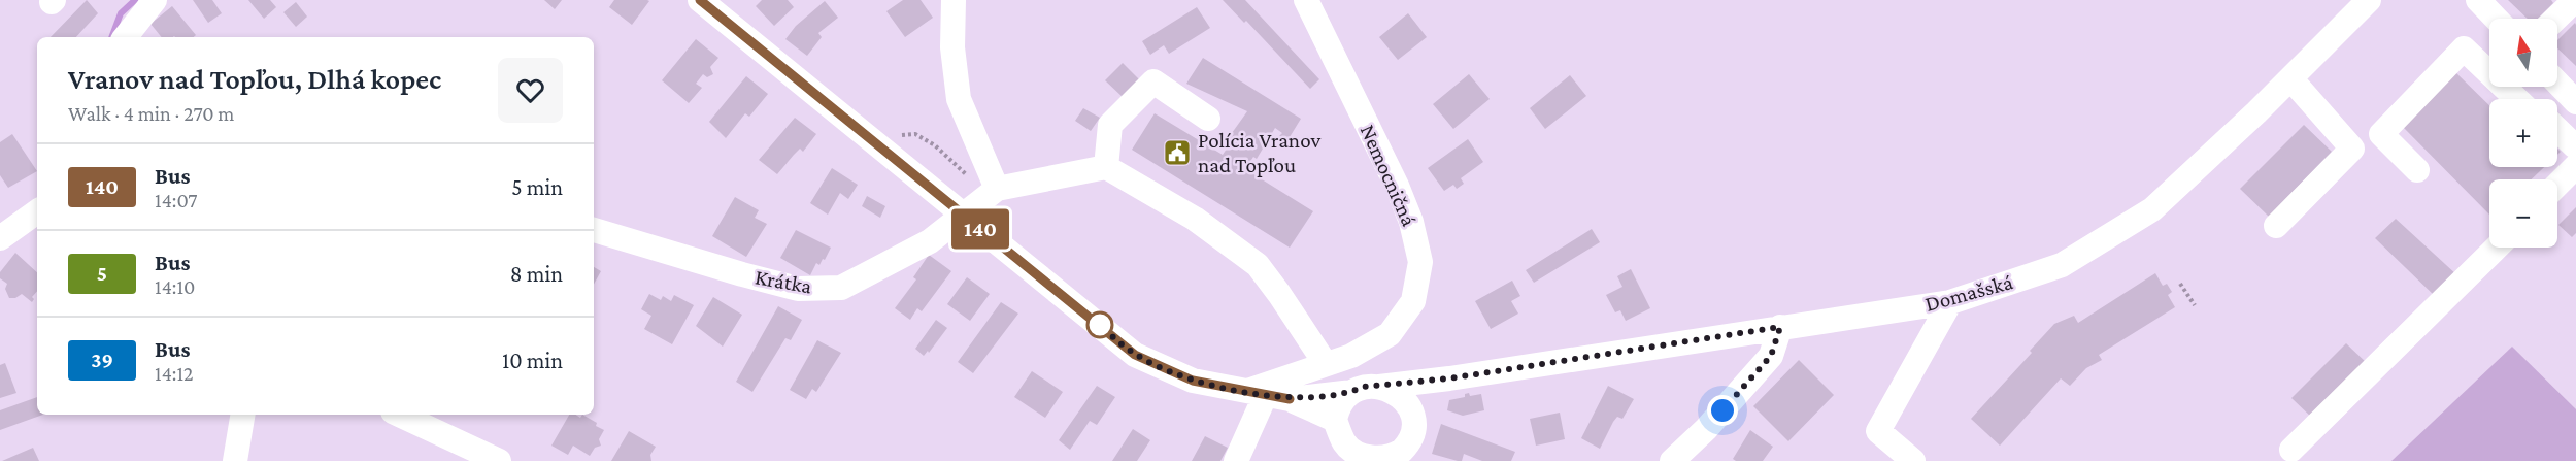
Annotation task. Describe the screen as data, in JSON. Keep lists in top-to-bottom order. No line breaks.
{"streets":{"street":["Nemocničná","Krátka","Domašská"]},"places":{"public building":["Polícia Vranov nad Topľou"]},"lines":["bus line 140"],"north":"top","page":{"on_map":"140","map_buttons":["+","−"],"heading":["Vranov nad Topľou, Dlhá kopec","Walk · 4 min · 270 m"],"list":[{"mark":"140","name":"Bus","note":"14:07","value":"5 min"},{"mark":"5","name":"Bus","note":"14:10","value":"8 min"},{"mark":"39","name":"Bus","note":"14:12","value":"10 min"}]}}
